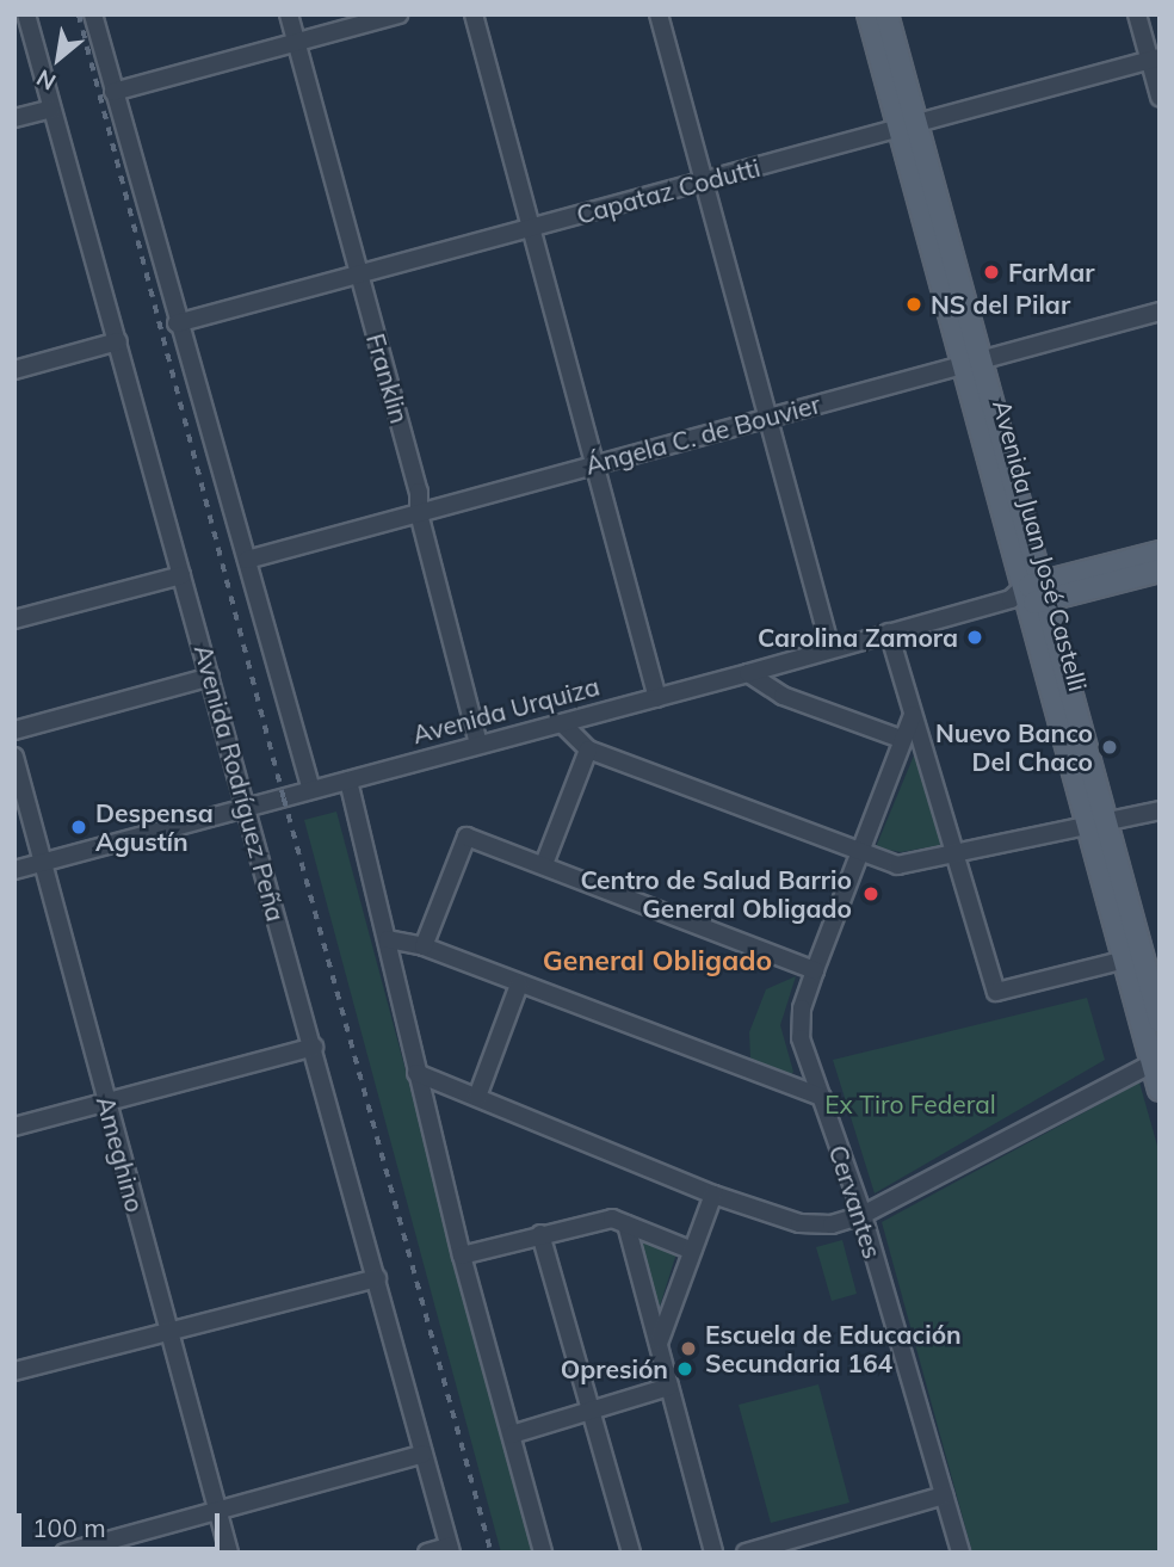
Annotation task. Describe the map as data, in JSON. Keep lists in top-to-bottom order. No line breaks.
{"streets":{"main road":["Avenida Juan José Castelli","Avenida Urquiza"],"street":["Capataz Codutti","Franklin","Ángela C. de Bouvier","Avenida Rodríguez Peña","Ameghino","Cervantes"]},"crossings":[["Capataz Codutti","Franklin"],["Capataz Codutti","Avenida Juan José Castelli"],["Franklin","Ángela C. de Bouvier"],["Franklin","Avenida Urquiza"],["Ángela C. de Bouvier","Avenida Juan José Castelli"],["Avenida Juan José Castelli","Avenida Urquiza"],["Avenida Urquiza","Avenida Rodríguez Peña"],["Avenida Urquiza","Ameghino"]],"districts":["General Obligado"],"parks":["Ex Tiro Federal"],"places":["FarMar","NS del Pilar","Carolina Zamora","Nuevo Banco Del Chaco","Despensa Agustín","Centro de Salud Barrio General Obligado","Escuela de Educación Secundaria 164","Opresión"],"scale_bar":"100 m","north":"bottom left"}
